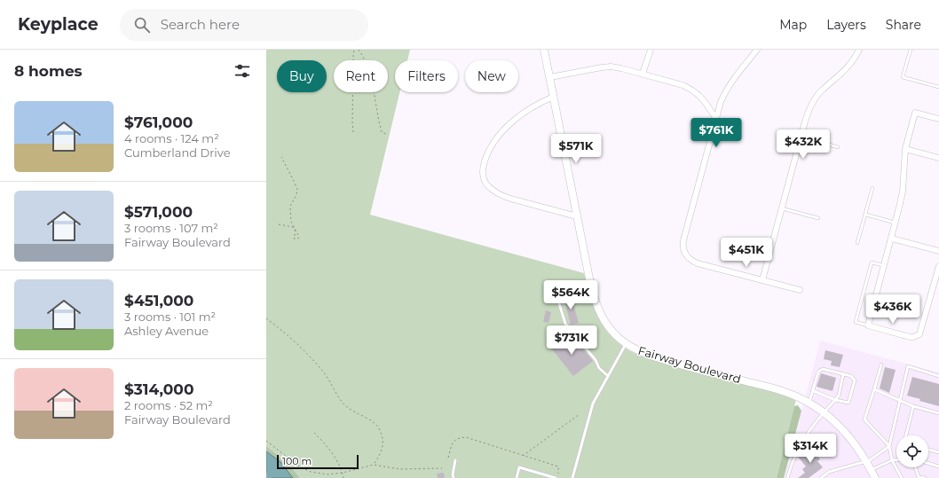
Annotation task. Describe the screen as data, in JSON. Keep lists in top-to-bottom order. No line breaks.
{"streets":{"street":["Fairway Boulevard"]},"scale_bar":"100 m","page":{"header":"Keyplace","search":"Search here","nav":["Map","Layers","Share"],"heading":"8 homes","chip":["Buy","Rent","Filters","New"],"list":[{"name":"$761,000","note":"4 rooms · 124 m² · Cumberland Drive"},{"name":"$571,000","note":"3 rooms · 107 m² · Fairway Boulevard"},{"name":"$451,000","note":"3 rooms · 101 m² · Ashley Avenue"},{"name":"$314,000","note":"2 rooms · 52 m² · Fairway Boulevard"}],"price":["$761K","$432K","$571K","$451K","$564K","$436K","$731K","$314K"],"scale":"100 m"}}
